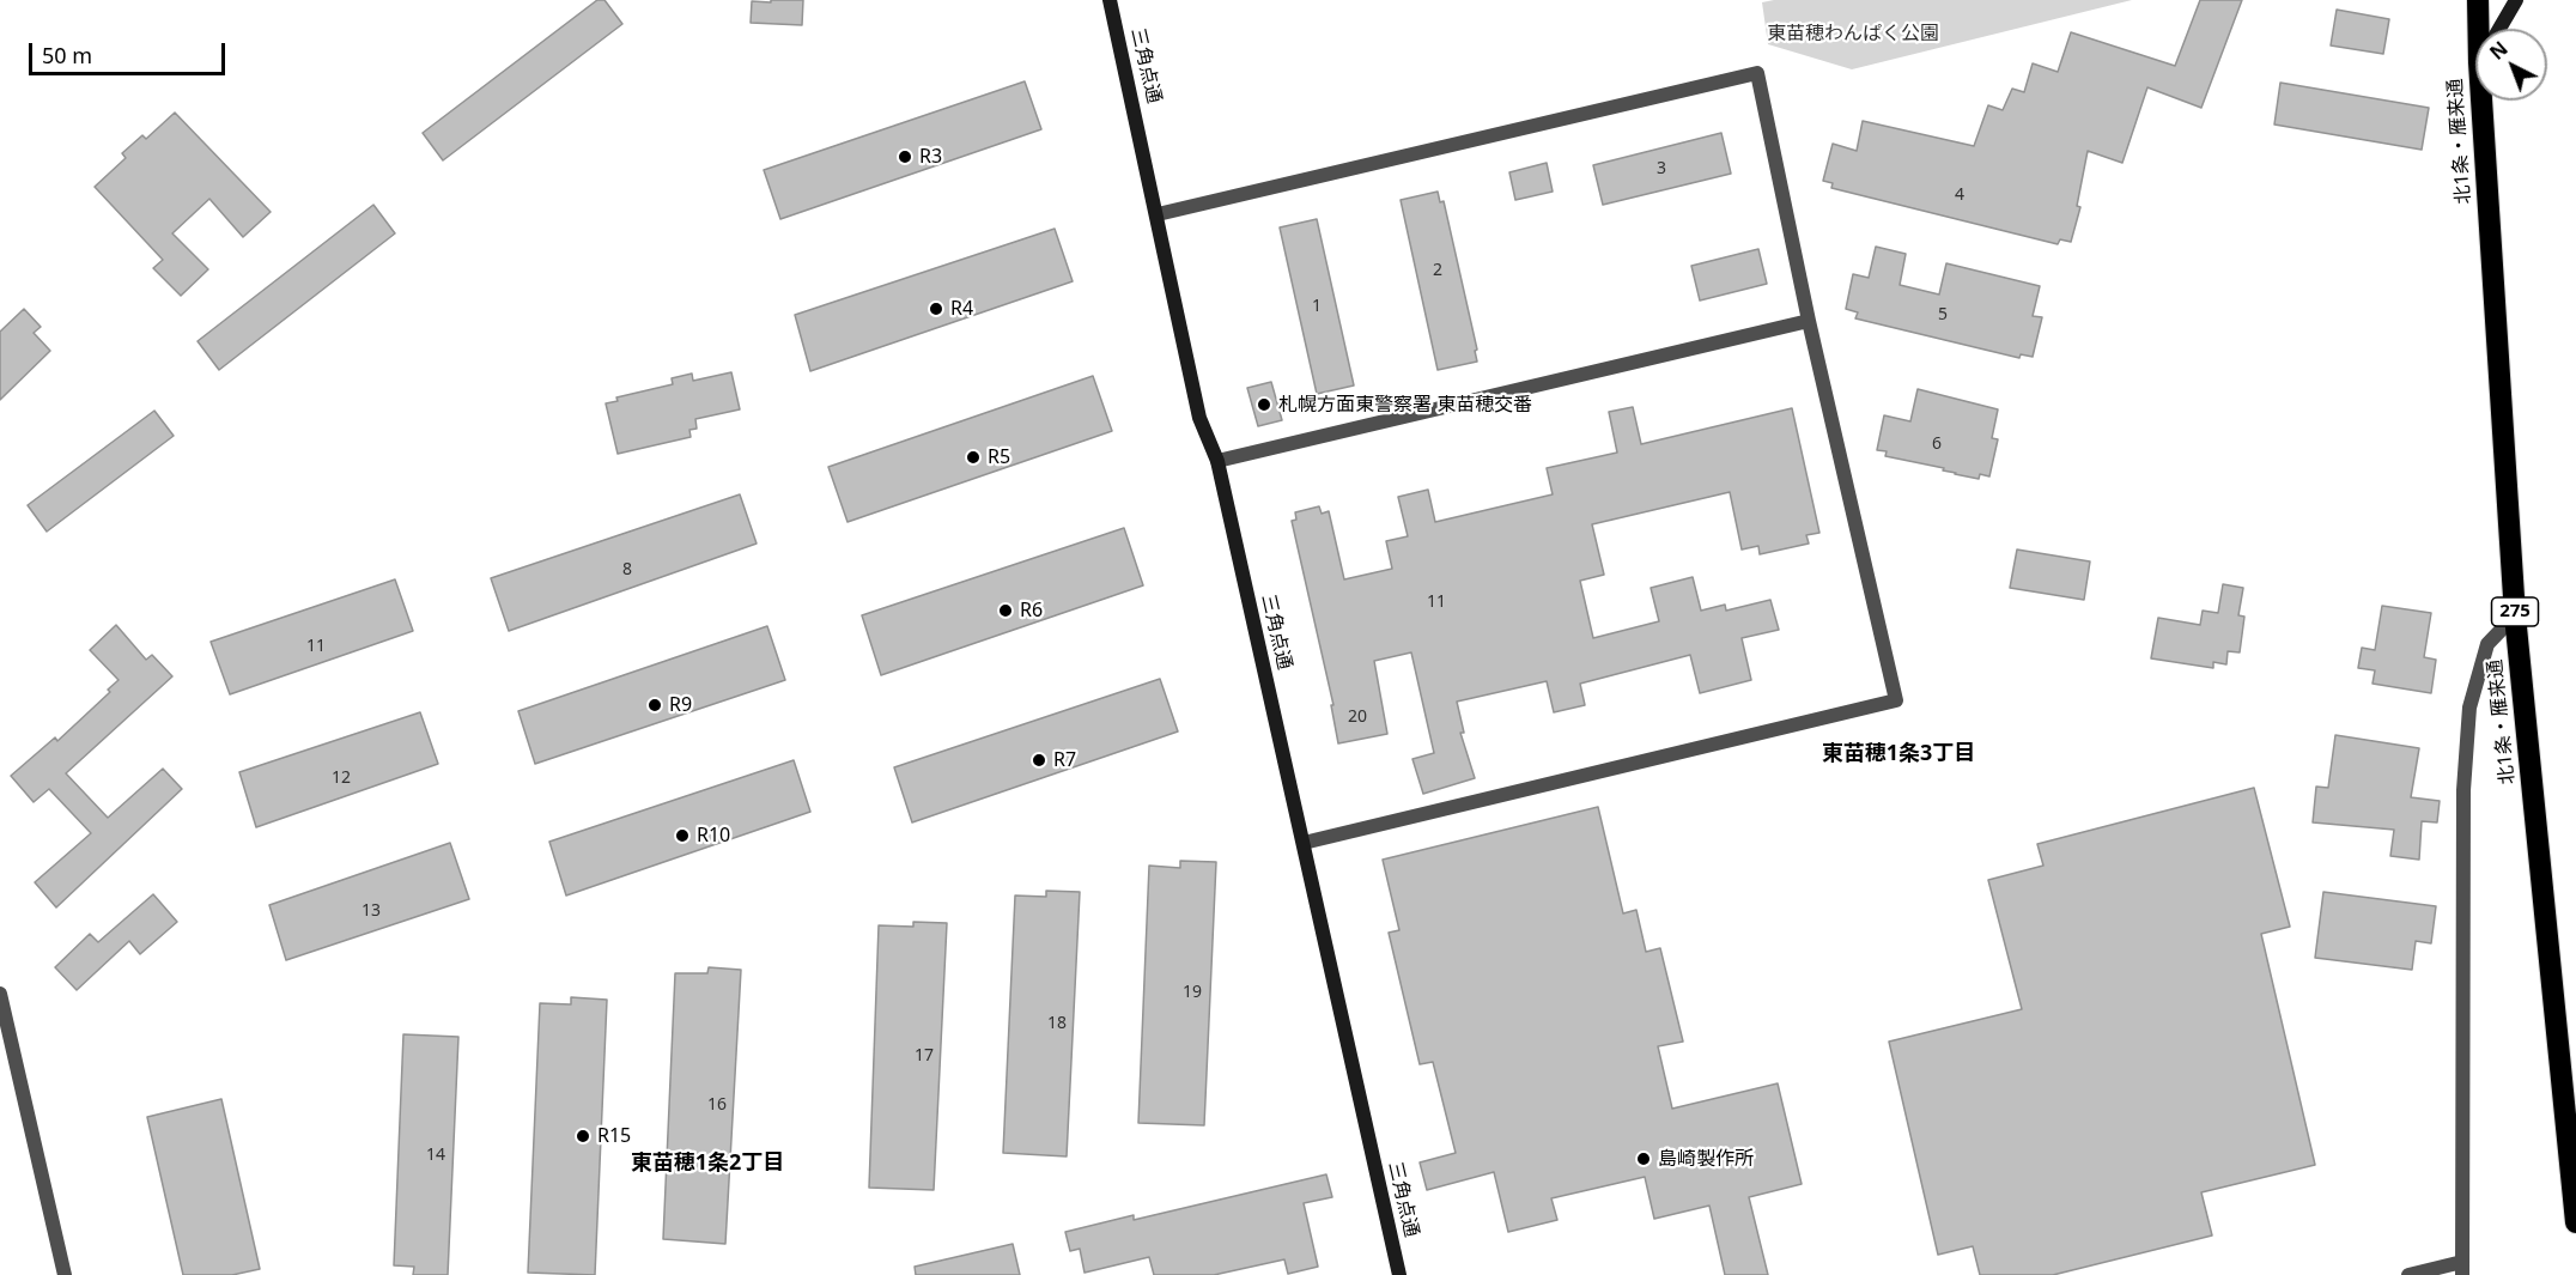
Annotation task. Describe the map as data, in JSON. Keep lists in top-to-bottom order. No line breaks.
{"streets":{"highway":["北1条・雁来通","275"],"street":["三角点通"]},"districts":["東苗穂1条3丁目","東苗穂1条2丁目"],"parks":["東苗穂わんぱく公園"],"places":["R3","R4","札幌方面東警察署 東苗穂交番","R5","R6","R9","R7","R10","R15","島崎製作所"],"house_numbers":["3","4","2","1","5","6","8","11","11","20","12","13","19","18","17","16","14"],"scale_bar":"50 m","north":"top left"}
